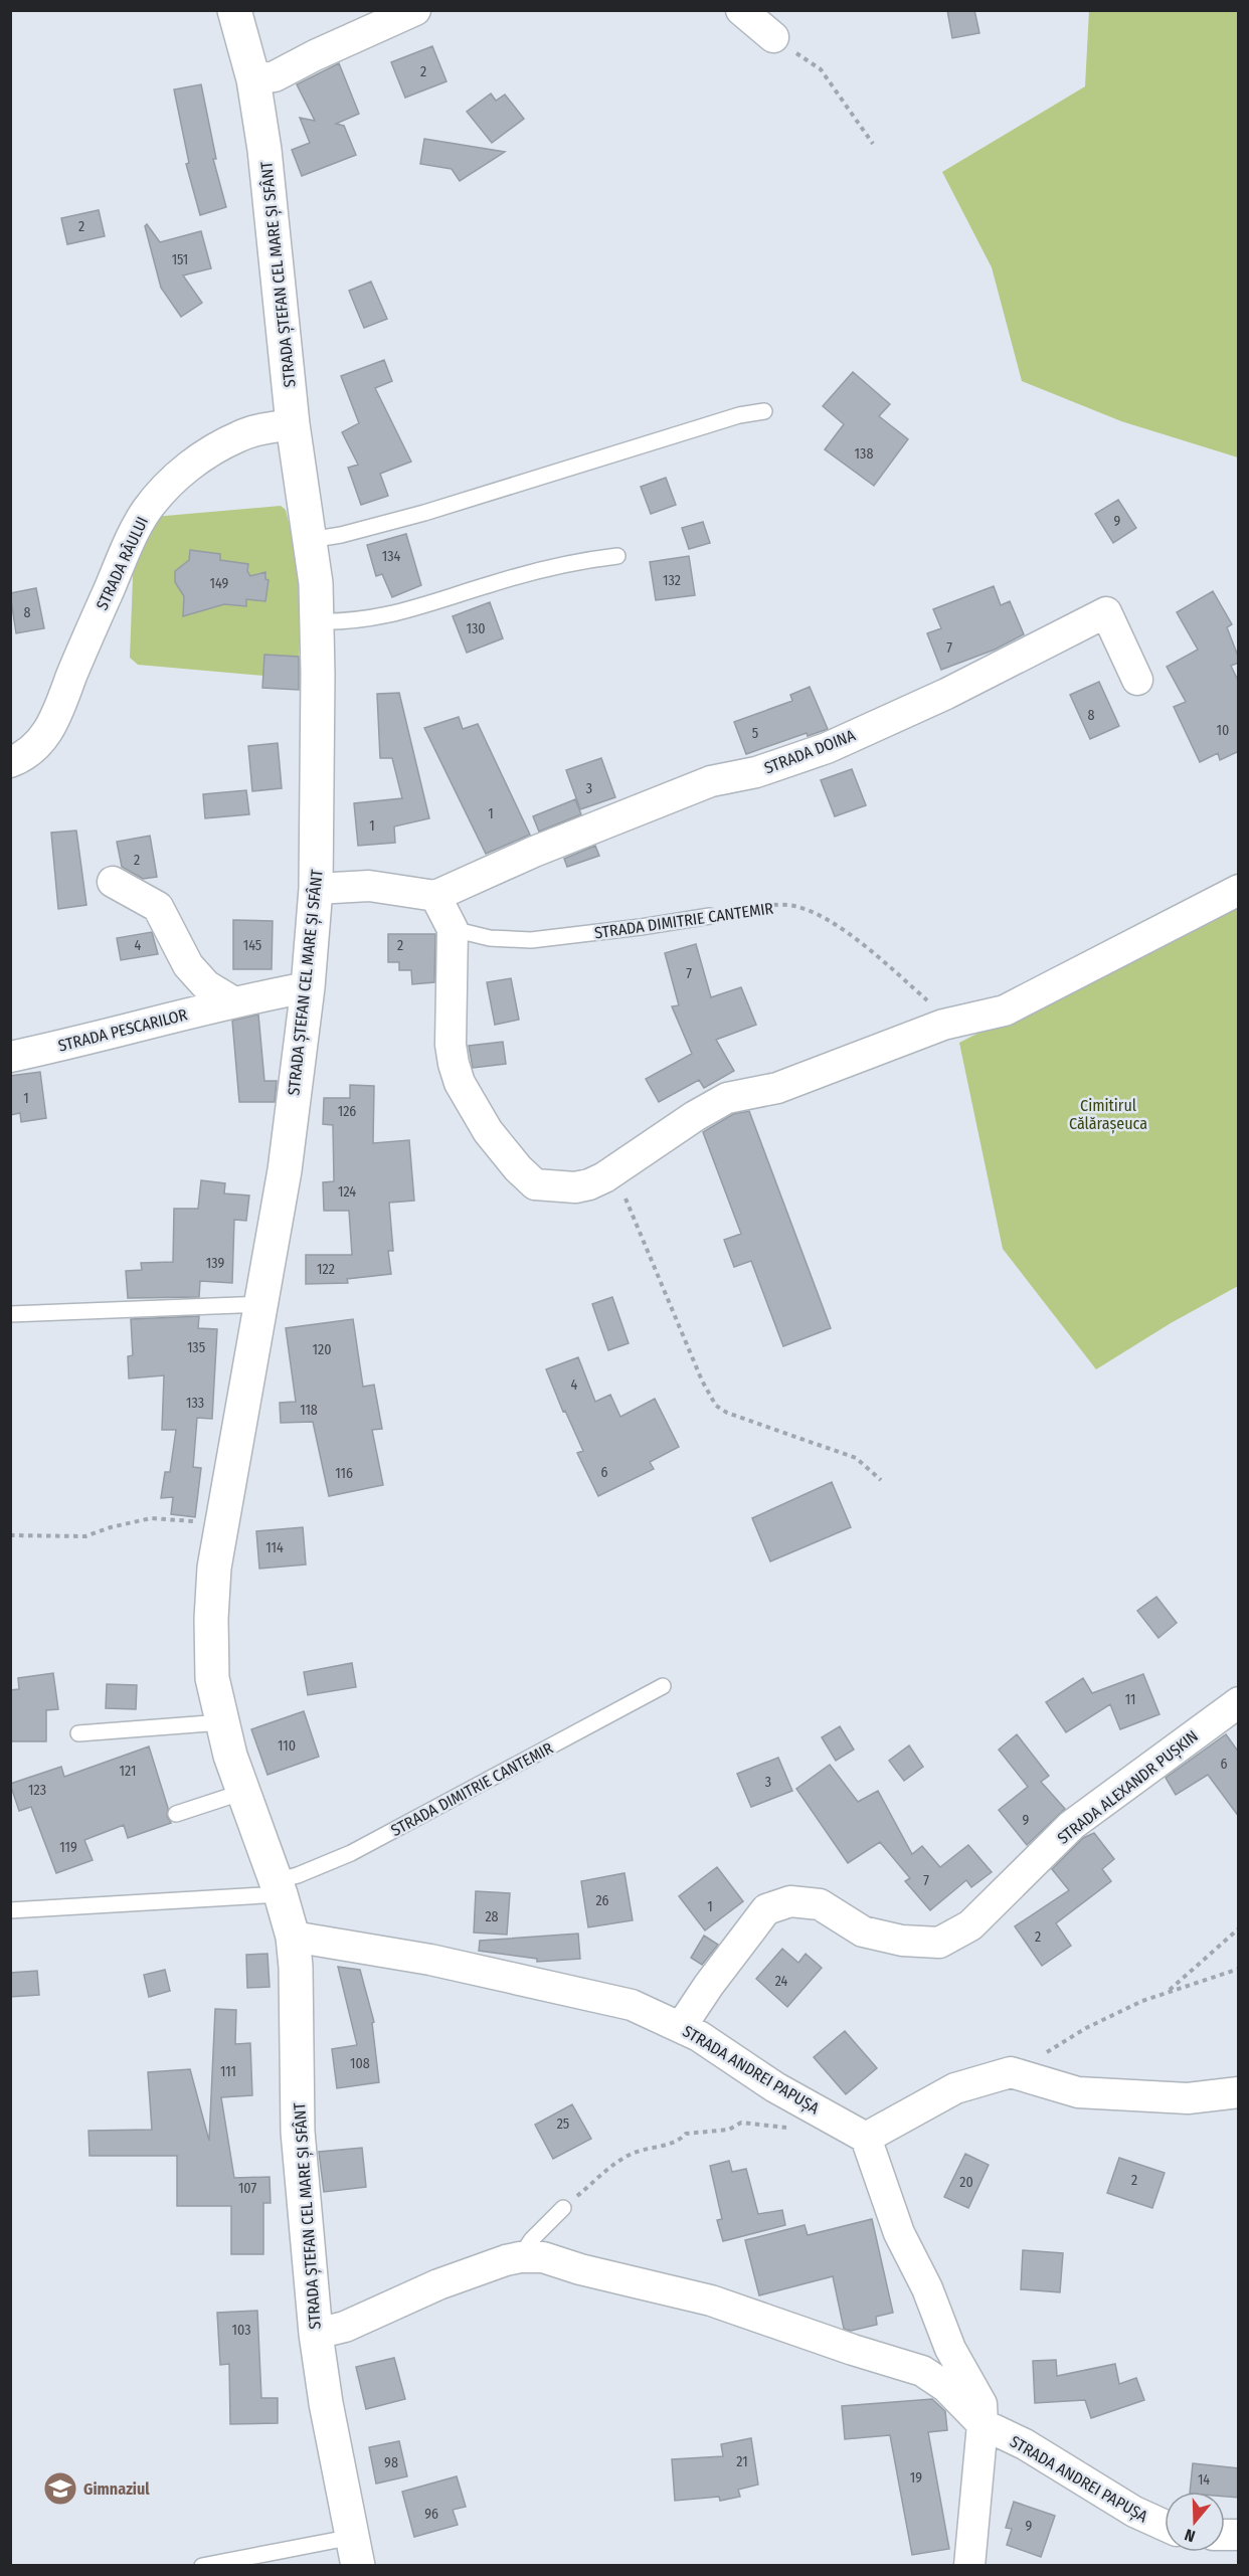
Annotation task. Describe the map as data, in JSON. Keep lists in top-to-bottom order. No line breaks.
{"streets":{"main road":["STRADA ȘTEFAN CEL MARE ȘI SFÂNT"],"street":["STRADA RÂULUI","STRADA DOINA","STRADA PESCARILOR","STRADA ALEXANDR PUȘKIN","STRADA ANDREI PAPUȘA"],"lane":["STRADA DIMITRIE CANTEMIR"]},"crossings":[["STRADA ȘTEFAN CEL MARE ȘI SFÂNT","STRADA RÂULUI"],["STRADA ȘTEFAN CEL MARE ȘI SFÂNT","STRADA DIMITRIE CANTEMIR"],["STRADA ȘTEFAN CEL MARE ȘI SFÂNT","STRADA PESCARILOR"],["STRADA ȘTEFAN CEL MARE ȘI SFÂNT","STRADA ANDREI PAPUȘA"],["STRADA ALEXANDR PUȘKIN","STRADA ANDREI PAPUȘA"]],"parks":["Cimitirul Călărașeuca"],"places":{"school or university":["Gimnaziul"]},"house_numbers":["2","2","151","138","9","134","132","149","8","130","7","8","10","5","3","1","1","2","4","145","2","7","1","126","124","139","122","135","120","4","133","118","6","116","114","11","110","6","121","3","123","9","119","7","26","1","28","2","24","108","111","25","2","20","107","103","21","98","19","14","96","9"],"north":"bottom"}
